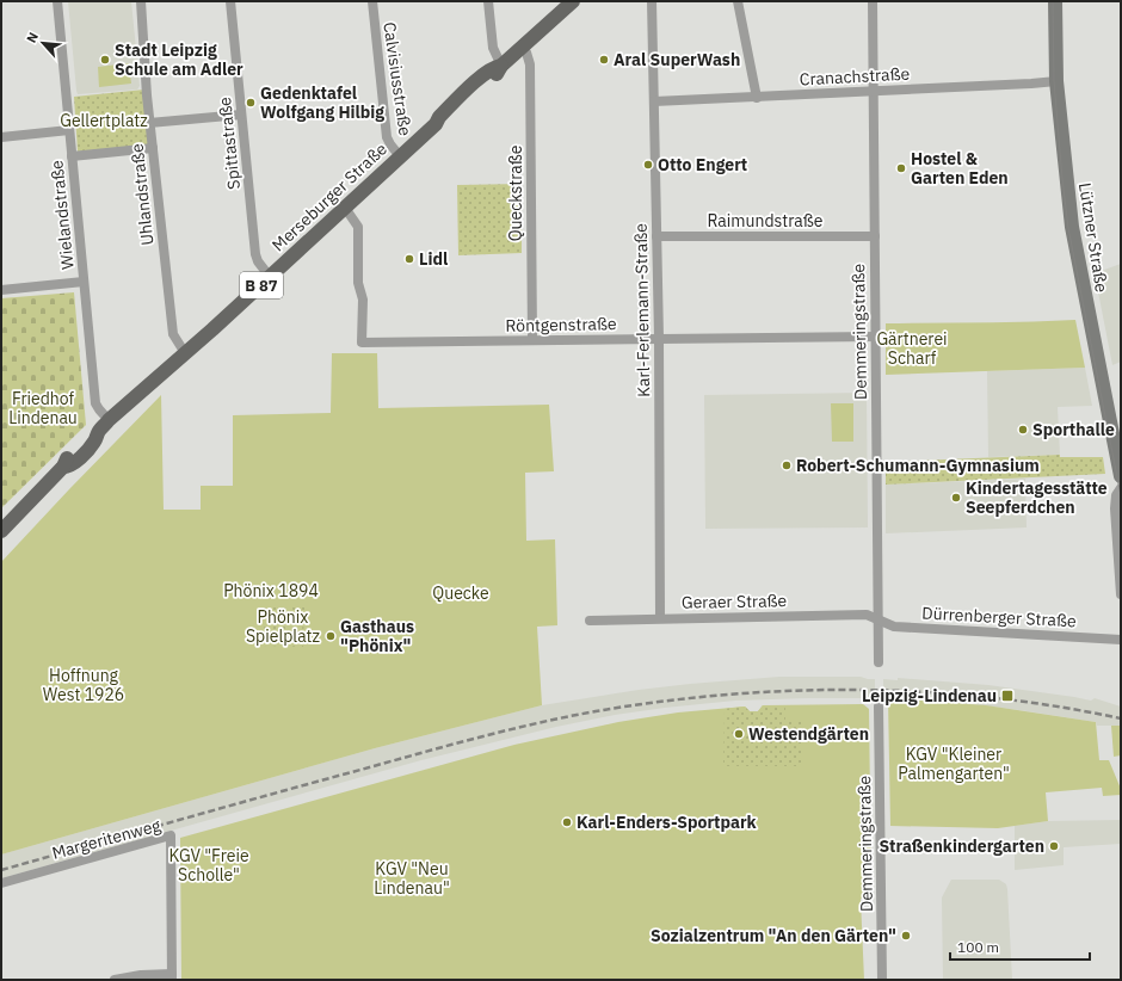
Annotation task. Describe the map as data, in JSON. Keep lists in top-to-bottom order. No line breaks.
{"streets":{"main road":["Merseburger Straße","Lützner Straße","B 87"],"street":["Cranachstraße","Calvisiusstraße","Spittastraße","Queckstraße","Uhlandstraße","Wielandstraße","Raimundstraße","Karl-Ferlemann-Straße","Röntgenstraße","Demmeringstraße","Geraer Straße","Dürrenberger Straße","Margeritenweg"]},"crossings":[["Cranachstraße","Lützner Straße"],["Cranachstraße","Karl-Ferlemann-Straße"],["Cranachstraße","Demmeringstraße"],["Calvisiusstraße","Merseburger Straße"],["Spittastraße","Merseburger Straße"],["Queckstraße","Merseburger Straße"],["Queckstraße","Röntgenstraße"],["Uhlandstraße","Merseburger Straße"],["Merseburger Straße","Wielandstraße"],["Merseburger Straße","Röntgenstraße"],["Raimundstraße","Karl-Ferlemann-Straße"],["Raimundstraße","Demmeringstraße"],["Karl-Ferlemann-Straße","Röntgenstraße"],["Karl-Ferlemann-Straße","Geraer Straße"],["Röntgenstraße","Demmeringstraße"],["Demmeringstraße","Geraer Straße"],["Demmeringstraße","Dürrenberger Straße"],["Geraer Straße","Dürrenberger Straße"]],"parks":["Gellertplatz","Gärtnerei Scharf","Friedhof Lindenau","Phönix 1894","Quecke","Phönix Spielplatz","Hoffnung West 1926","KGV \"Kleiner Palmengarten\"","KGV \"Freie Scholle\"","KGV \"Neu Lindenau\""],"places":{"other":["Stadt Leipzig Schule am Adler","Aral SuperWash","Gedenktafel Wolfgang Hilbig","Otto Engert","Hostel & Garten Eden","Lidl","Sporthalle","Robert-Schumann-Gymnasium","Kindertagesstätte Seepferdchen","Gasthaus \"Phönix\"","Westendgärten","Karl-Enders-Sportpark","Straßenkindergarten","Sozialzentrum \"An den Gärten\""],"transit":["Leipzig-Lindenau"]},"scale_bar":"100 m","north":"top left"}
